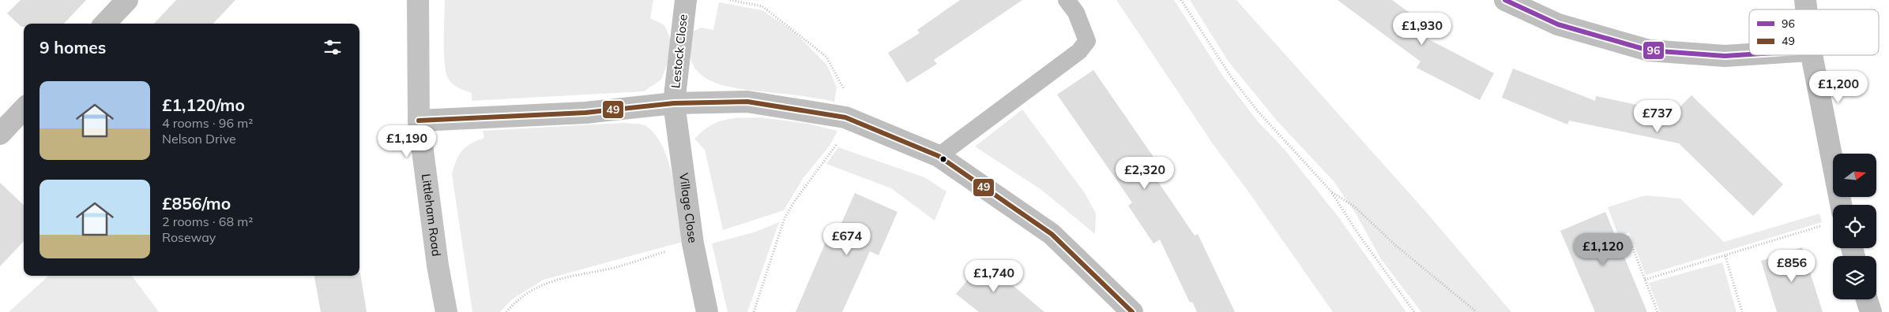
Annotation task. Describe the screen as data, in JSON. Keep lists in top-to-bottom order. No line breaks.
{"streets":{"street":["Lestock Close","Village Close","Littleham Road"]},"crossings":[["Lestock Close","Village Close"]],"lines":["transit line 96","transit line 49"],"legend":["96","49"],"north":"right","page":{"price":["£1,930","£1,200","£737","£1,190","£2,320","£674","£1,120","£856","£1,740"],"heading":"9 homes","list":[{"name":"£1,120/mo","note":"4 rooms · 96 m² · Nelson Drive"},{"name":"£856/mo","note":"2 rooms · 68 m² · Roseway"}]}}
